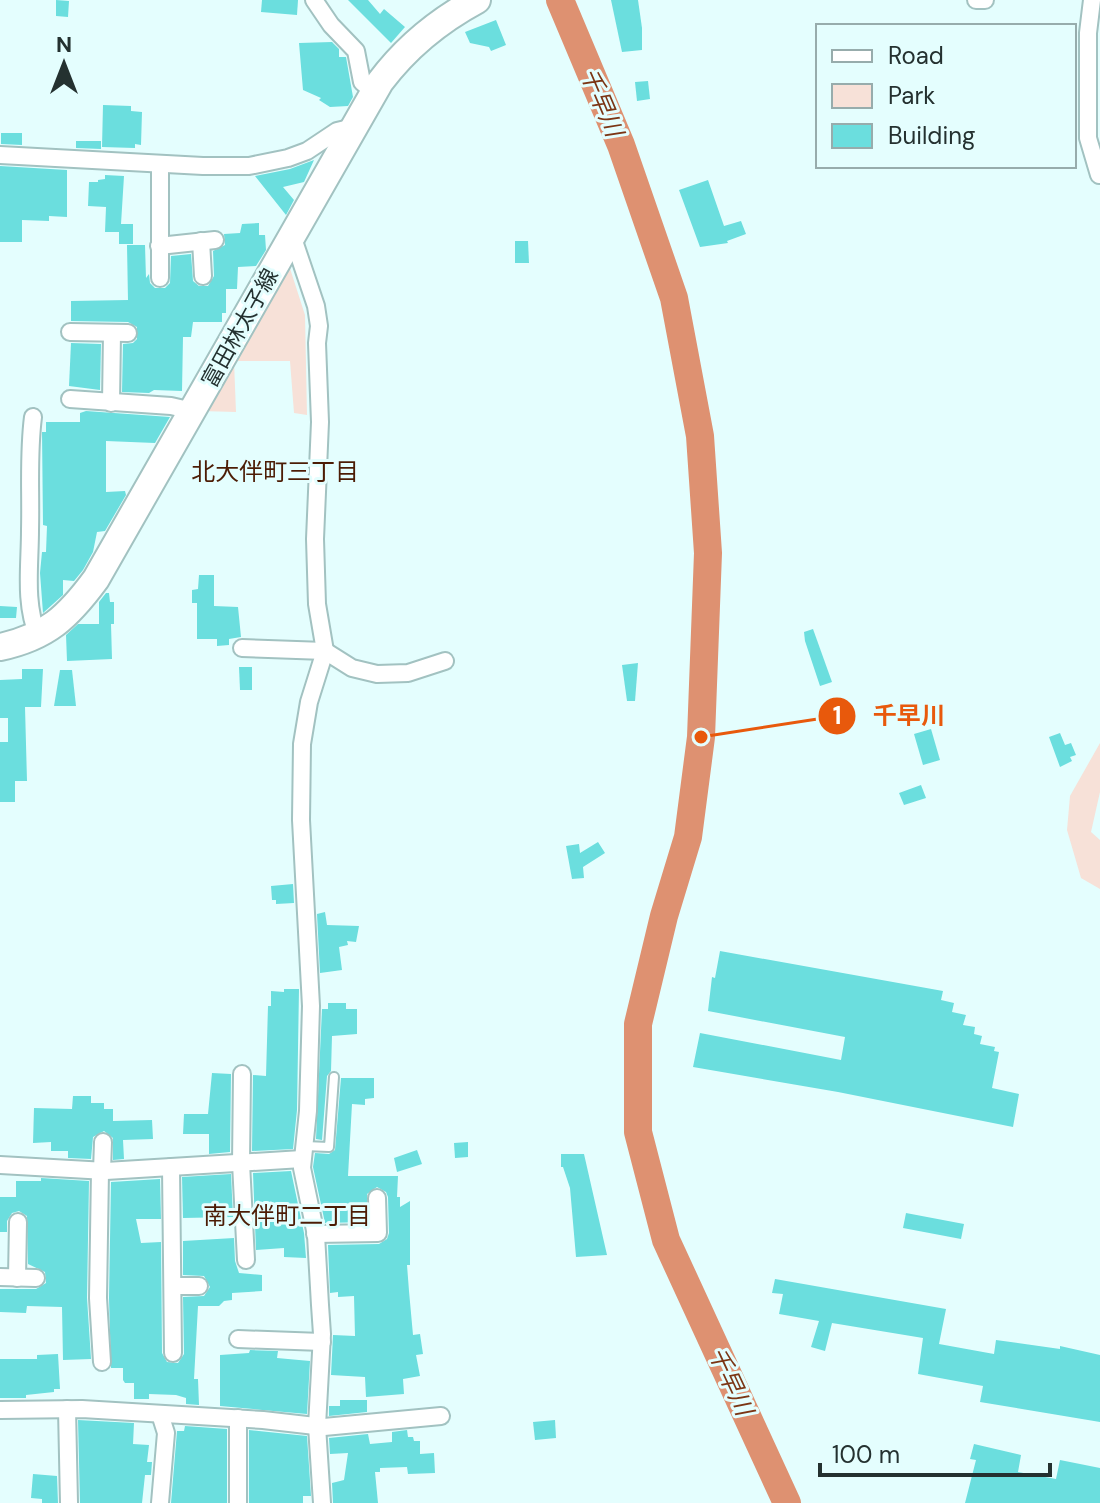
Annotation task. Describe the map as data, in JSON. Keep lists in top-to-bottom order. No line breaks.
{"streets":{"main road":["富田林太子線"]},"districts":["北大伴町三丁目","南大伴町二丁目"],"water":["千早川"],"places":["千早川"],"legend":["Road","Park","Building"],"scale_bar":"100 m","north":"top"}
